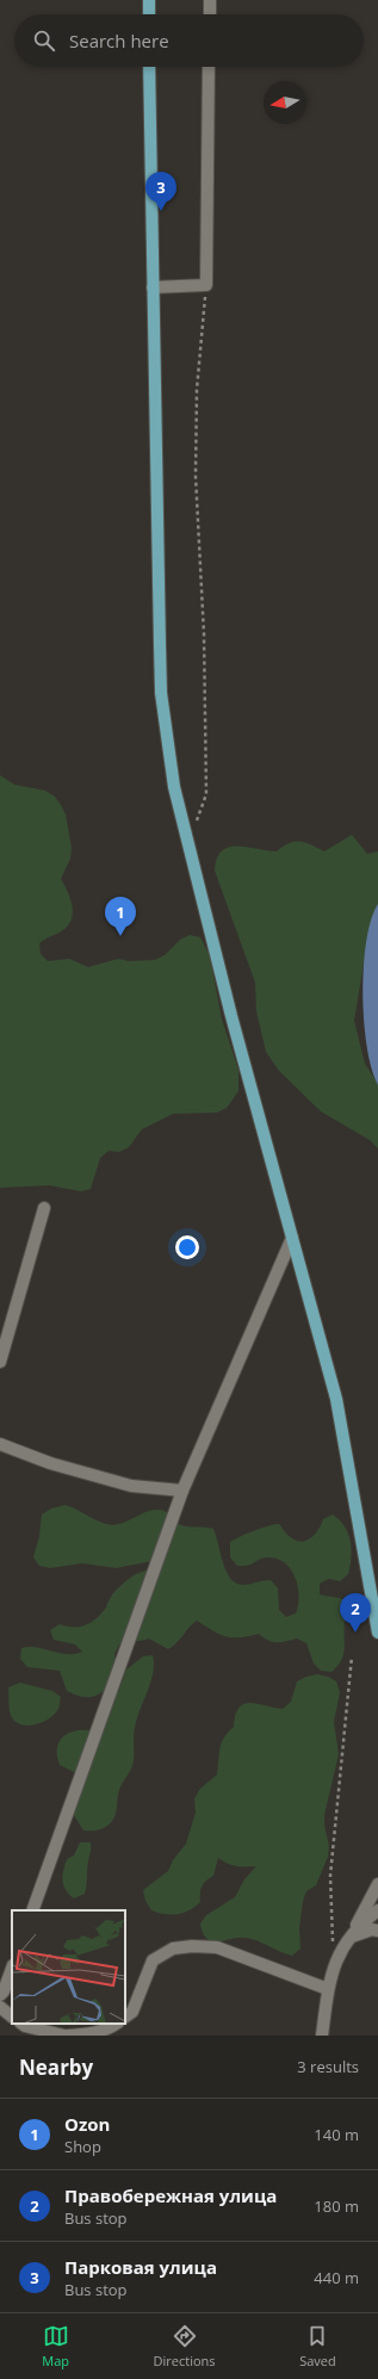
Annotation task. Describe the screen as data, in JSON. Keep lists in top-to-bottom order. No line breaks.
{"north":"left","page":{"search":"Search here","pins":["3","1","2"],"heading":["Nearby","3 results"],"list":[{"mark":"1","name":"Ozon","note":"Shop","value":"140 m"},{"mark":"2","name":"Правобережная улица","note":"Bus stop","value":"180 m"},{"mark":"3","name":"Парковая улица","note":"Bus stop","value":"440 m"}],"nav":["Map","Directions","Saved"]}}
